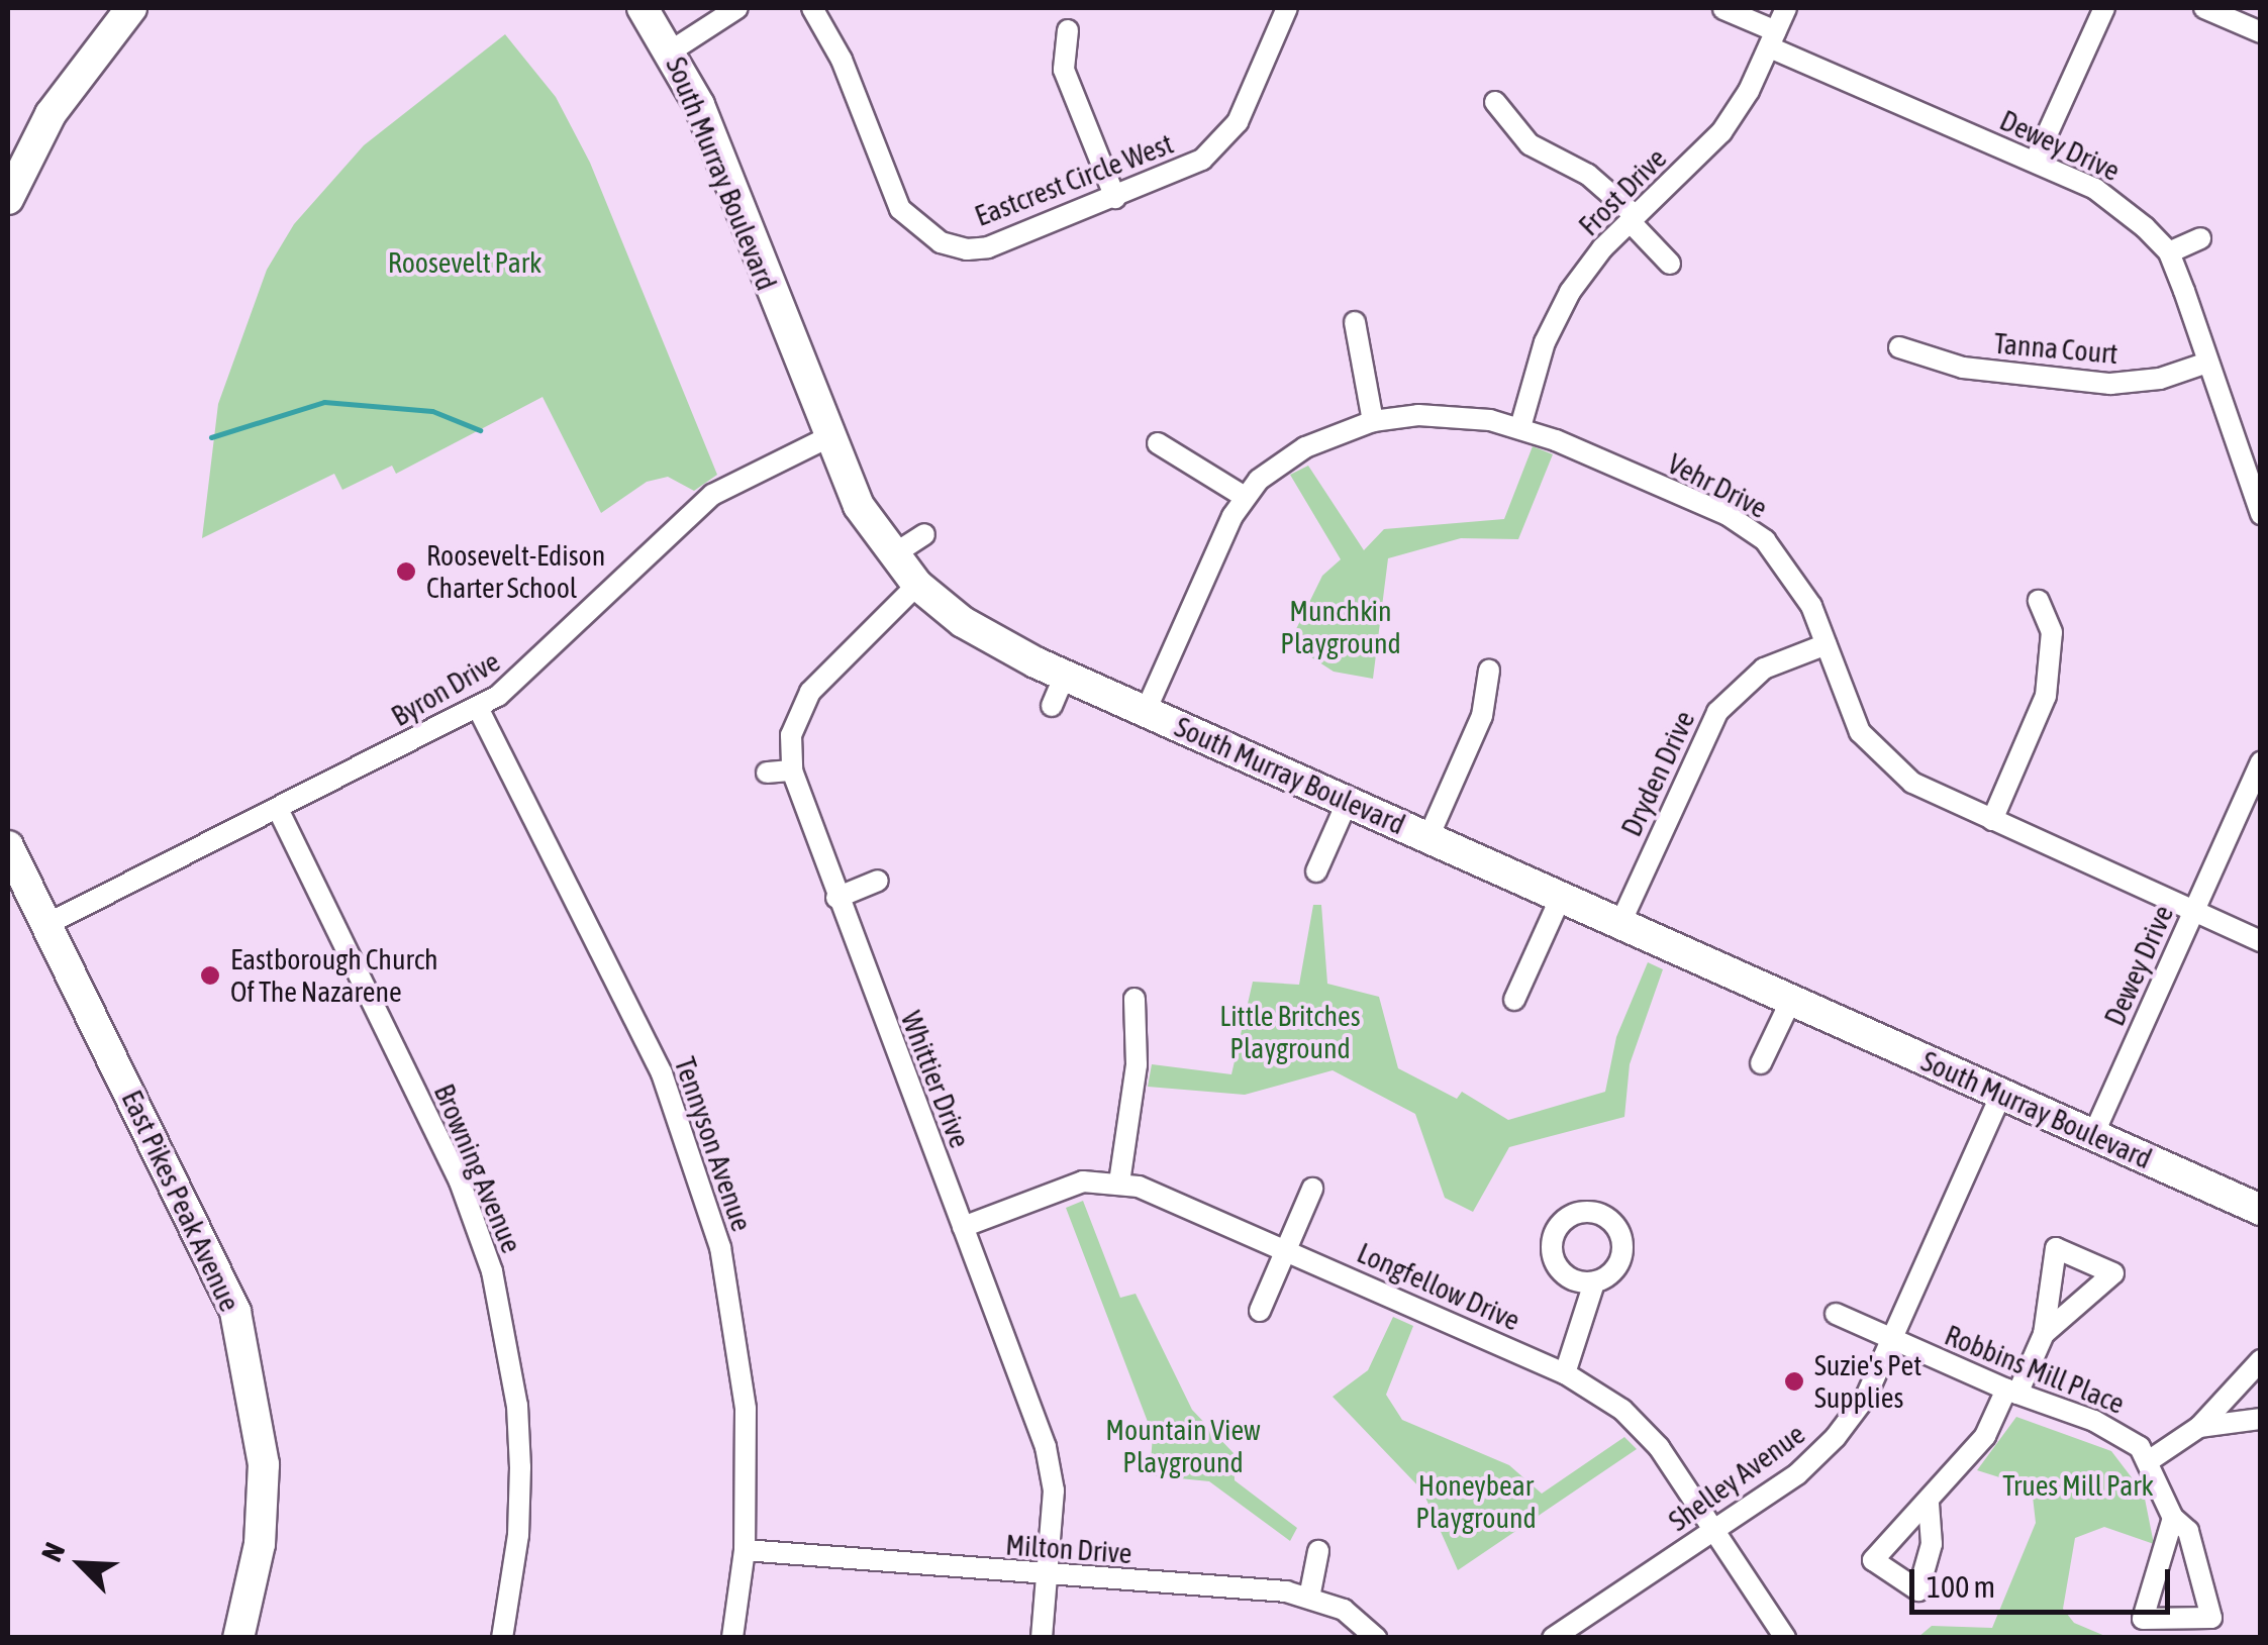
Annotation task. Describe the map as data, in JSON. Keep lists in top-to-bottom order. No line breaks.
{"streets":{"main road":["South Murray Boulevard","East Pikes Peak Avenue"],"street":["Dewey Drive","Eastcrest Circle West","Frost Drive","Tanna Court","Vehr Drive","Byron Drive","Dryden Drive","Whittier Drive","Tennyson Avenue","Browning Avenue","Longfellow Drive","Robbins Mill Place","Shelley Avenue","Milton Drive"]},"crossings":[["Dewey Drive","South Murray Boulevard"],["Dewey Drive","Frost Drive"],["Dewey Drive","Tanna Court"],["Dewey Drive","Vehr Drive"],["South Murray Boulevard","Vehr Drive"],["South Murray Boulevard","Byron Drive"],["South Murray Boulevard","Dryden Drive"],["South Murray Boulevard","Whittier Drive"],["South Murray Boulevard","Shelley Avenue"],["Frost Drive","Vehr Drive"],["Vehr Drive","Dryden Drive"],["Byron Drive","Tennyson Avenue"],["Byron Drive","Browning Avenue"],["Byron Drive","East Pikes Peak Avenue"],["Whittier Drive","Longfellow Drive"],["Whittier Drive","Milton Drive"],["Tennyson Avenue","Milton Drive"],["Longfellow Drive","Shelley Avenue"],["Robbins Mill Place","Shelley Avenue"]],"parks":["Roosevelt Park","Munchkin Playground","Little Britches Playground","Mountain View Playground","Honeybear Playground","Trues Mill Park"],"places":["Roosevelt-Edison Charter School","Eastborough Church Of The Nazarene","Suzie's Pet Supplies"],"scale_bar":"100 m","north":"top left"}
